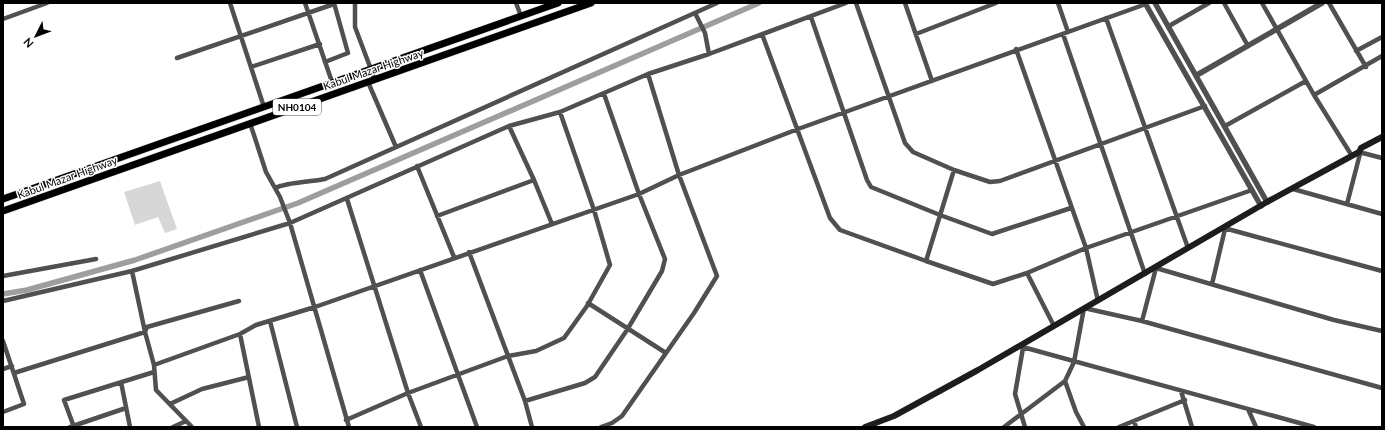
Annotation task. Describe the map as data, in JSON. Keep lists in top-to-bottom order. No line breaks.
{"streets":{"highway":["Kabul Mazar Highway","NH0104"]},"north":"bottom left"}
